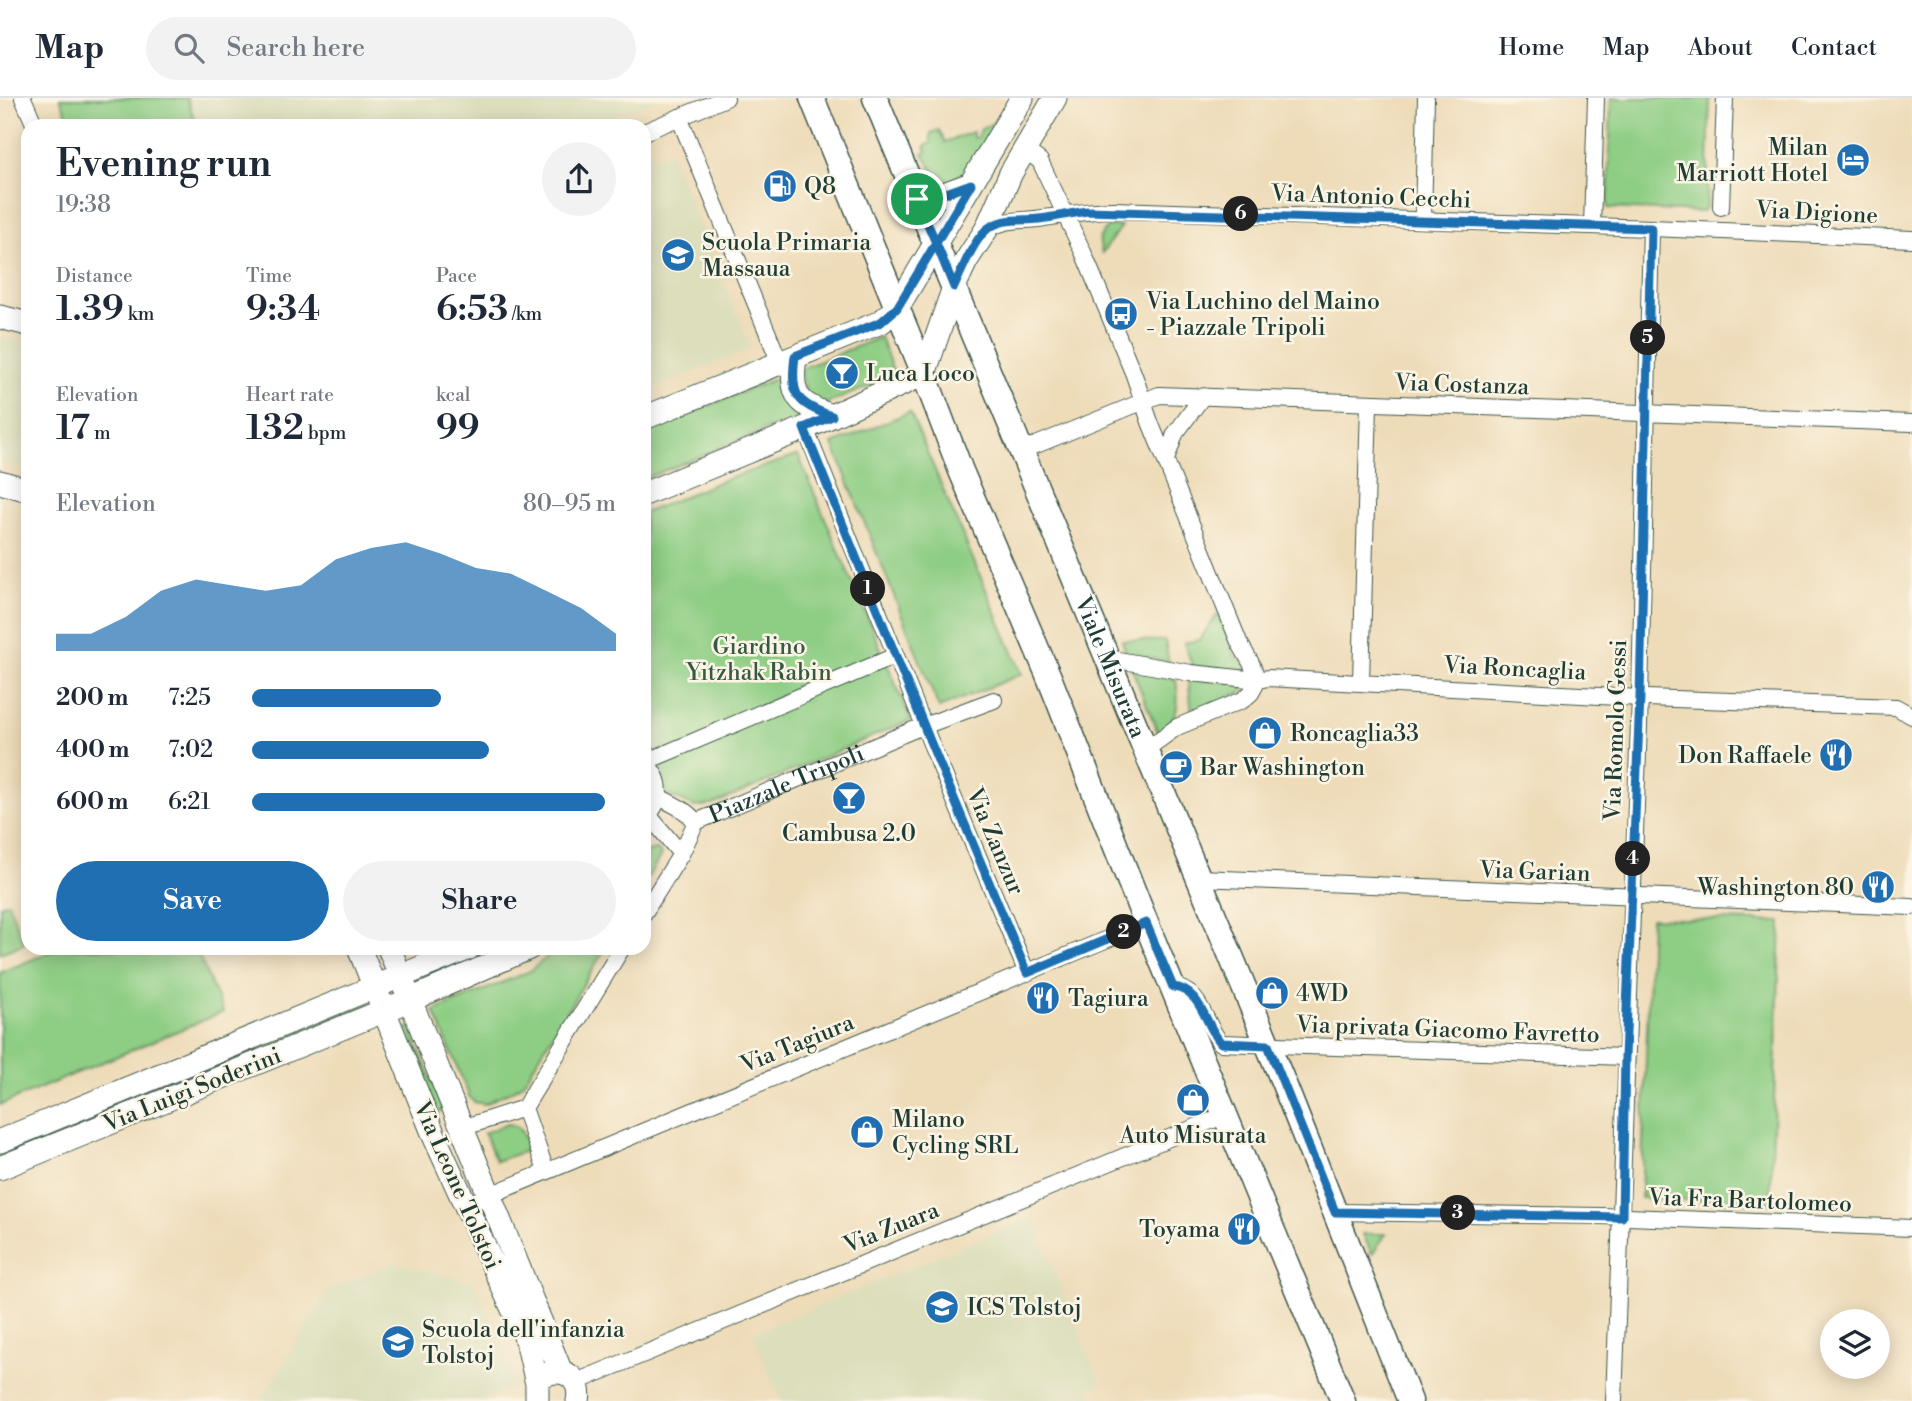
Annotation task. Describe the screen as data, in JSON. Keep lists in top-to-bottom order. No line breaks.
{"streets":{"main road":["Viale Misurata"],"street":["Via Antonio Cecchi","Via Digione","Via Costanza","Via Roncaglia","Via Romolo Gessi","Piazzale Tripoli","Via Zanzur","Via Garian","Via privata Giacomo Favretto","Via Tagiura","Via Luigi Soderini","Via Leone Tolstoi","Via Fra Bartolomeo","Via Zuara"]},"crossings":[["Via Antonio Cecchi","Via Digione"],["Via Antonio Cecchi","Via Romolo Gessi"],["Via Digione","Via Romolo Gessi"],["Via Costanza","Viale Misurata"],["Via Costanza","Via Romolo Gessi"],["Viale Misurata","Via Roncaglia"],["Viale Misurata","Via Garian"],["Viale Misurata","Via privata Giacomo Favretto"],["Viale Misurata","Via Fra Bartolomeo"],["Via Roncaglia","Via Romolo Gessi"],["Via Romolo Gessi","Via Garian"],["Via Romolo Gessi","Via privata Giacomo Favretto"],["Via Romolo Gessi","Via Fra Bartolomeo"],["Piazzale Tripoli","Via Zanzur"],["Via Zanzur","Via Tagiura"],["Via Tagiura","Via Leone Tolstoi"],["Via Luigi Soderini","Via Leone Tolstoi"],["Via Leone Tolstoi","Via Zuara"]],"parks":["Giardino Yitzhak Rabin"],"places":{"hotel":["Milan Marriott Hotel"],"fuel station":["Q8"],"school or university":["Scuola Primaria Massaua","ICS Tolstoj","Scuola dell'infanzia Tolstoj"],"bus stop":["Via Luchino del Maino - Piazzale Tripoli"],"bar":["Luca Loco","Cambusa 2.0"],"shop":["Roncaglia33","4WD","Auto Misurata","Milano Cycling SRL"],"restaurant":["Don Raffaele","Washington 80","Tagiura","Toyama"],"cafe":["Bar Washington"]},"page":{"header":"Map","search":"Search here","nav":["Home","Map","About","Contact"],"heading":["Evening run","19:38"],"pins":["6","5","1","4","2","3"],"stats":[["Distance","1.39 km"],["Time","9:34"],["Pace","6:53 /km"],["Elevation","17 m"],["Heart rate","132 bpm"],["kcal","99"]],"chart":["Elevation","80–95 m"],"list":[{"name":"200 m","note":"7:25"},{"name":"400 m","note":"7:02"},{"name":"600 m","note":"6:21"}],"buttons":["Save","Share"]}}
